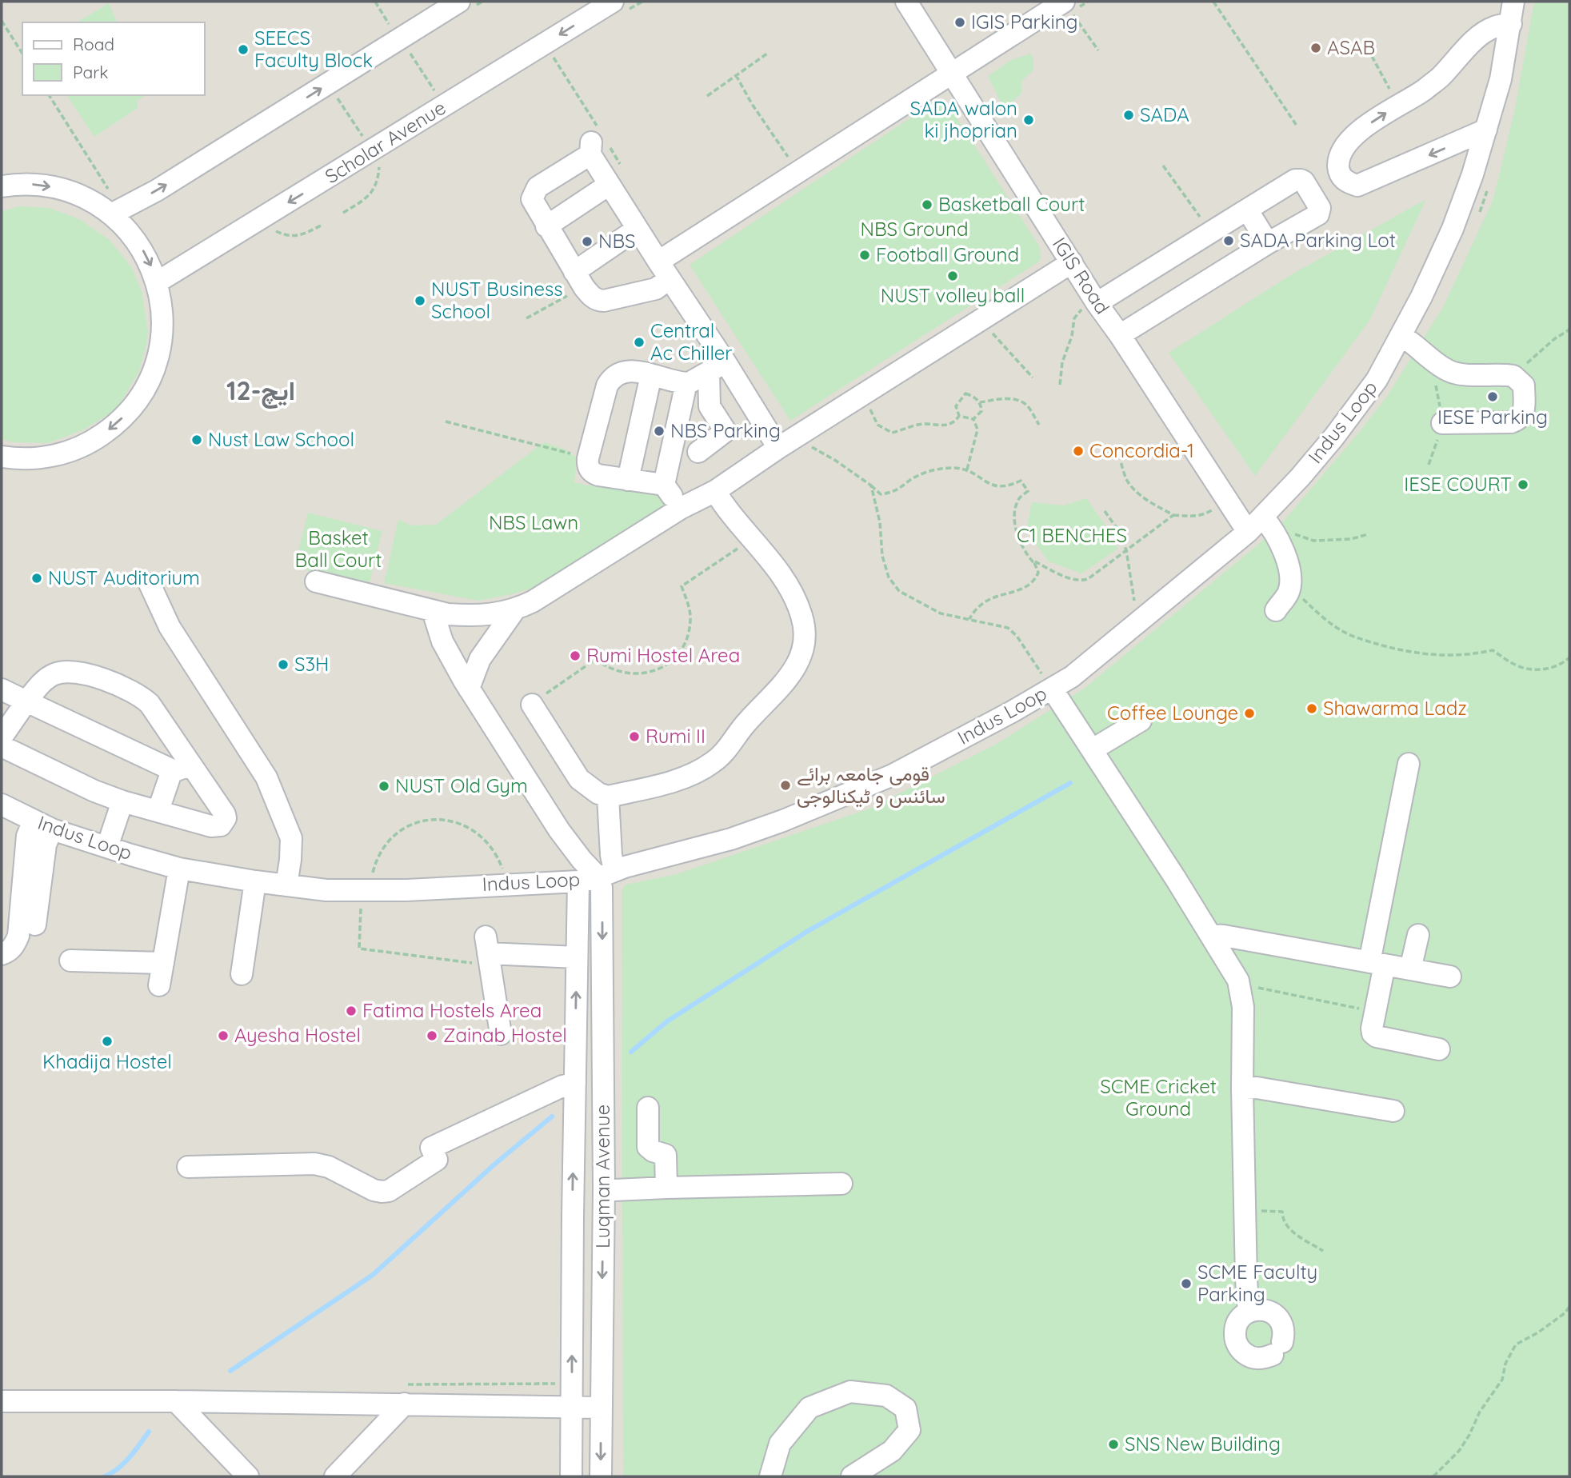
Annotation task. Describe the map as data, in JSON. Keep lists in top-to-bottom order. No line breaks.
{"streets":{"street":["Scholar Avenue","IGIS Road","Indus Loop","Luqman Avenue"]},"crossings":[["IGIS Road","Indus Loop"],["Indus Loop","Luqman Avenue"]],"districts":["ایچ-12"],"parks":["NBS Ground","NBS Lawn","C1 BENCHES","Basket Ball Court","SCME Cricket Ground"],"places":["IGIS Parking","ASAB","SEECS Faculty Block","SADA","SADA walon ki jhoprian","Basketball Court","SADA Parking Lot","NBS","Football Ground","NUST volley ball","NUST Business School","Central Ac Chiller","IESE Parking","NBS Parking","Nust Law School","Concordia-1","IESE COURT","NUST Auditorium","Rumi Hostel Area","S3H","Shawarma Ladz","Coffee Lounge","Rumi II","قومی جامعہ برائے سائنس و ٹیکنالوجی","NUST Old Gym","Fatima Hostels Area","Ayesha Hostel","Zainab Hostel","Khadija Hostel","SCME Faculty Parking","SNS New Building"],"legend":["Road","Park"]}
